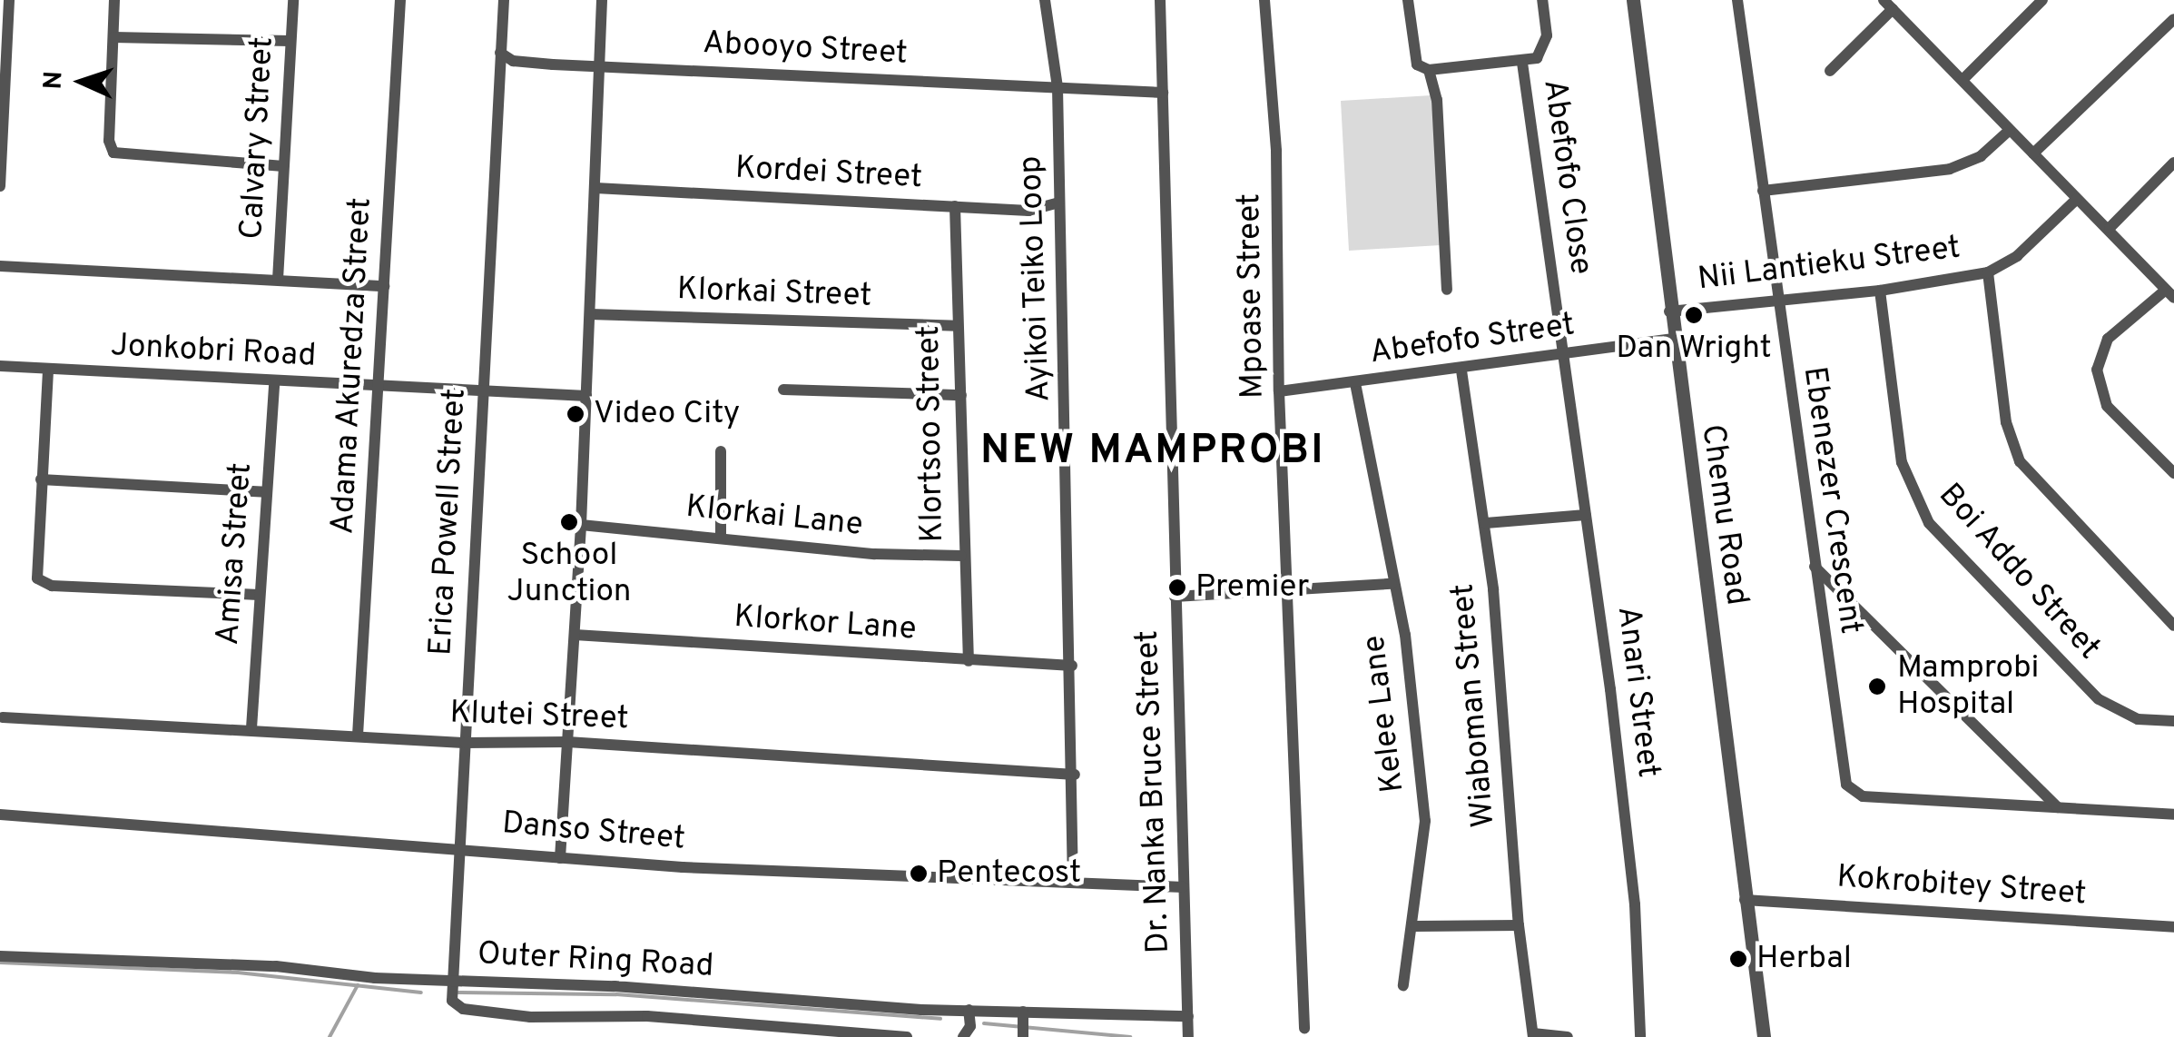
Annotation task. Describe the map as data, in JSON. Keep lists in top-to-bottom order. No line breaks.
{"streets":{"street":["Abooyo Street","Calvary Street","Kordei Street","Abefofo Close","Nii Lantieku Street","Ayikoi Teiko Loop","Klorkai Street","Mpoase Street","Abefofo Street","Jonkobri Road","Adama Akuredza Street","Klortsoo Street","Ebenezer Crescent","Chemu Road","Klorkai Lane","Erica Powell Street","Amisa Street","Boi Addo Street","Klorkor Lane","Anari Street","Wiaboman Street","Kelee Lane","Klutei Street","Dr. Nanka Bruce Street","Danso Street","Kokrobitey Street","Outer Ring Road"]},"crossings":[["Abooyo Street","Ayikoi Teiko Loop"],["Abooyo Street","Erica Powell Street"],["Abooyo Street","Dr. Nanka Bruce Street"],["Kordei Street","Ayikoi Teiko Loop"],["Kordei Street","Klortsoo Street"],["Abefofo Close","Abefofo Street"],["Abefofo Close","Anari Street"],["Nii Lantieku Street","Ebenezer Crescent"],["Nii Lantieku Street","Chemu Road"],["Nii Lantieku Street","Boi Addo Street"],["Ayikoi Teiko Loop","Klorkor Lane"],["Ayikoi Teiko Loop","Klutei Street"],["Ayikoi Teiko Loop","Danso Street"],["Klorkai Street","Klortsoo Street"],["Mpoase Street","Abefofo Street"],["Abefofo Street","Chemu Road"],["Abefofo Street","Anari Street"],["Abefofo Street","Wiaboman Street"],["Abefofo Street","Kelee Lane"],["Jonkobri Road","Adama Akuredza Street"],["Jonkobri Road","Erica Powell Street"],["Jonkobri Road","Amisa Street"],["Adama Akuredza Street","Klutei Street"],["Klortsoo Street","Klorkai Lane"],["Klortsoo Street","Klorkor Lane"],["Chemu Road","Kokrobitey Street"],["Erica Powell Street","Klutei Street"],["Erica Powell Street","Danso Street"],["Erica Powell Street","Outer Ring Road"],["Amisa Street","Klutei Street"],["Dr. Nanka Bruce Street","Danso Street"],["Dr. Nanka Bruce Street","Outer Ring Road"]],"districts":["NEW MAMPROBI"],"places":["Dan Wright","Video City","School Junction","Premier","Mamprobi Hospital","Pentecost","Herbal"],"north":"left"}
